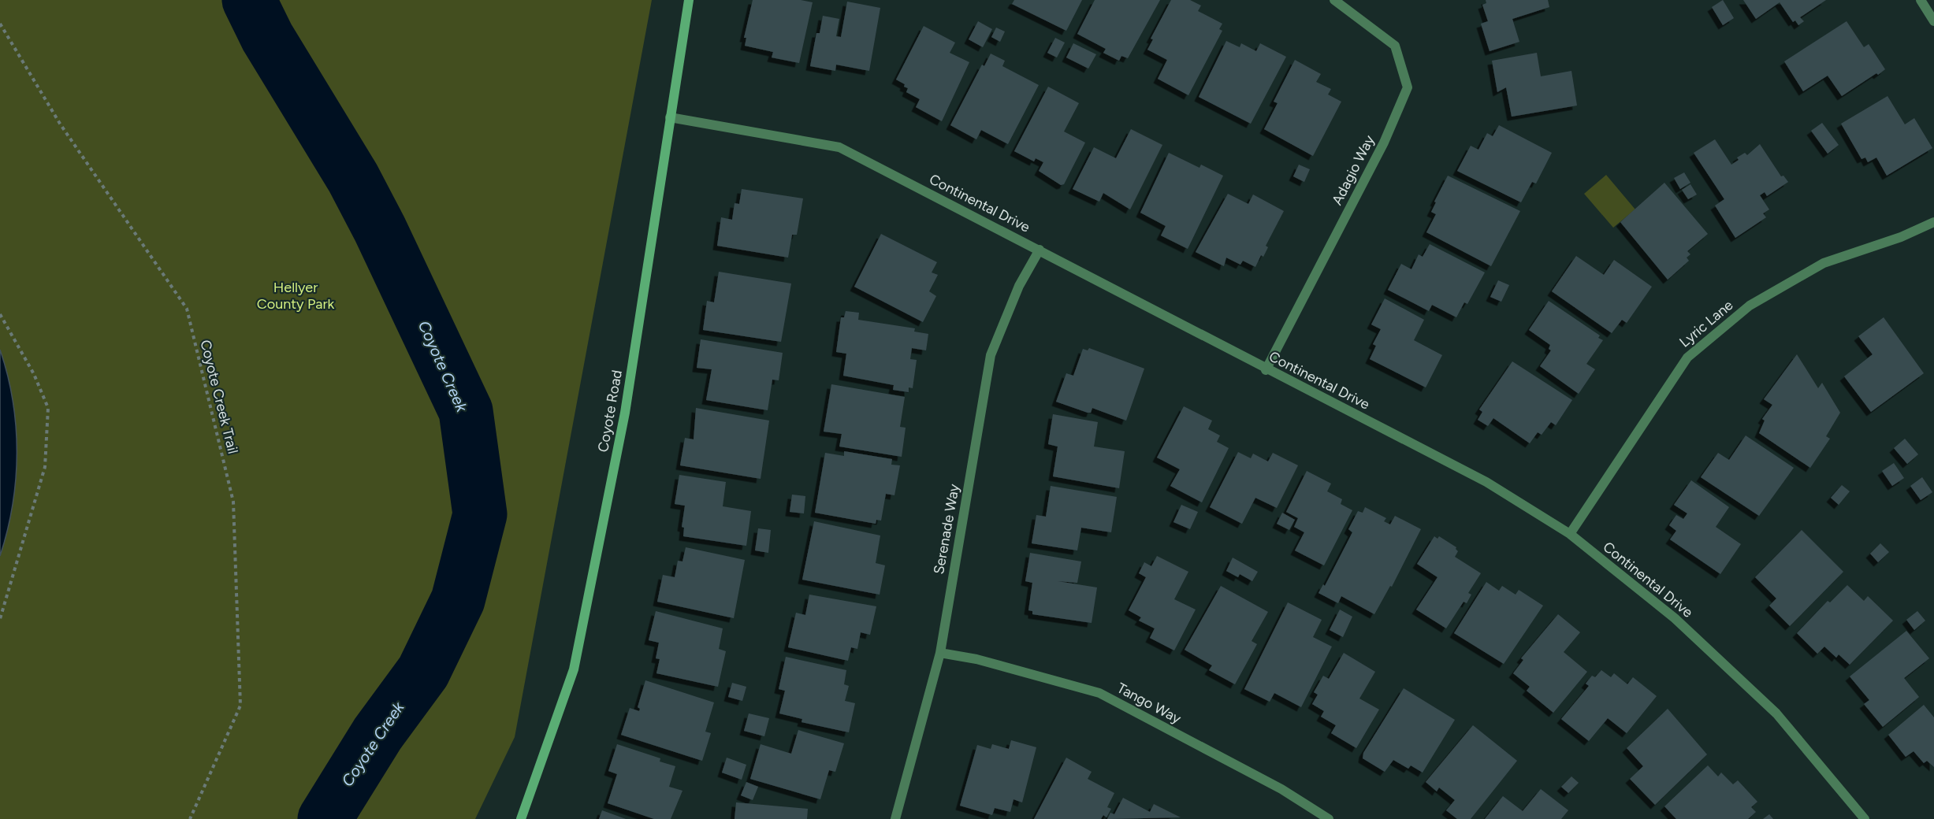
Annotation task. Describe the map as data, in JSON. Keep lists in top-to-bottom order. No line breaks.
{"streets":{"street":["Adagio Way","Continental Drive","Lyric Lane","Coyote Road","Serenade Way","Tango Way"],"path":["Coyote Creek Trail"]},"crossings":[["Adagio Way","Continental Drive"],["Continental Drive","Lyric Lane"],["Continental Drive","Coyote Road"],["Continental Drive","Serenade Way"],["Serenade Way","Tango Way"]],"water":["Coyote Creek"],"parks":["Hellyer County Park"]}
